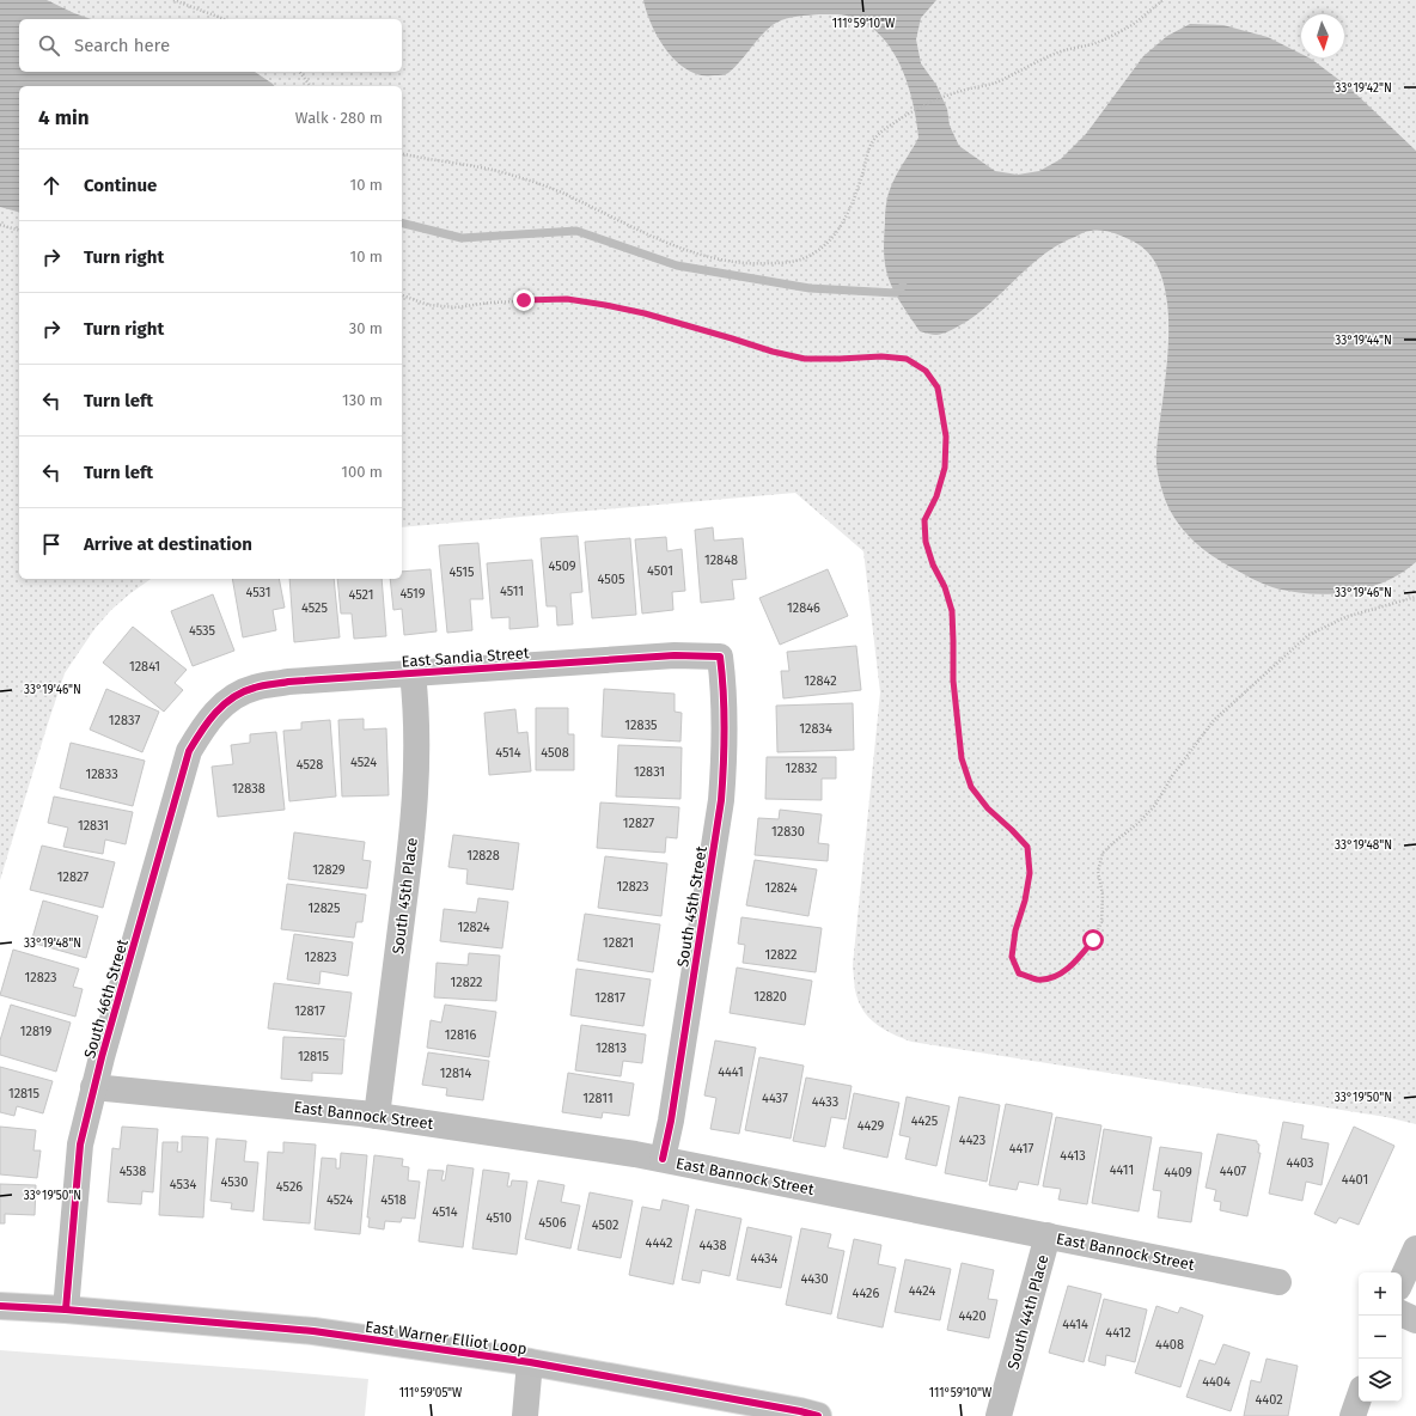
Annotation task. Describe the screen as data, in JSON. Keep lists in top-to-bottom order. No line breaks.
{"streets":{"main road":["East Warner Elliot Loop"],"street":["East Sandia Street","South 45th Place","South 45th Street","South 46th Street","East Bannock Street","South 44th Place"]},"crossings":[["East Sandia Street","South 45th Place"],["East Sandia Street","South 45th Street"],["East Sandia Street","South 46th Street"],["South 45th Place","East Bannock Street"],["South 45th Street","East Bannock Street"],["South 46th Street","East Bannock Street"],["South 46th Street","East Warner Elliot Loop"],["East Bannock Street","South 44th Place"]],"house_numbers":["12848","4509","4501","4515","4505","4511","4531","4519","4521","4525","12846","4535","12841","12842","12837","12835","12834","4514","4508","4524","4528","12832","12831","12833","12838","12827","12831","12830","12828","12829","12827","12823","12824","12825","12824","12821","12822","12823","12823","12822","12820","12817","12817","12819","12816","12813","12815","4441","12814","12815","12811","4437","4433","4425","4429","4423","4417","4413","4403","4411","4538","4407","4409","4401","4530","4534","4526","4524","4518","4514","4510","4506","4502","4442","4438","4434","4430","4424","4426","4420","4414","4412","4408","4404","4402"],"north":"bottom","page":{"search":"Search here","heading":["4 min","Walk · 280 m"],"list":[["Continue","10 m"],["Turn right","10 m"],["Turn right","30 m"],["Turn left","130 m"],["Turn left","100 m"],"Arrive at destination"],"map_buttons":["+","−"]},"coordinates":["111°59'10\"W","33°19'42\"N","33°19'44\"N","33°19'46\"N","33°19'48\"N","33°19'50\"N","111°59'05\"W"]}
